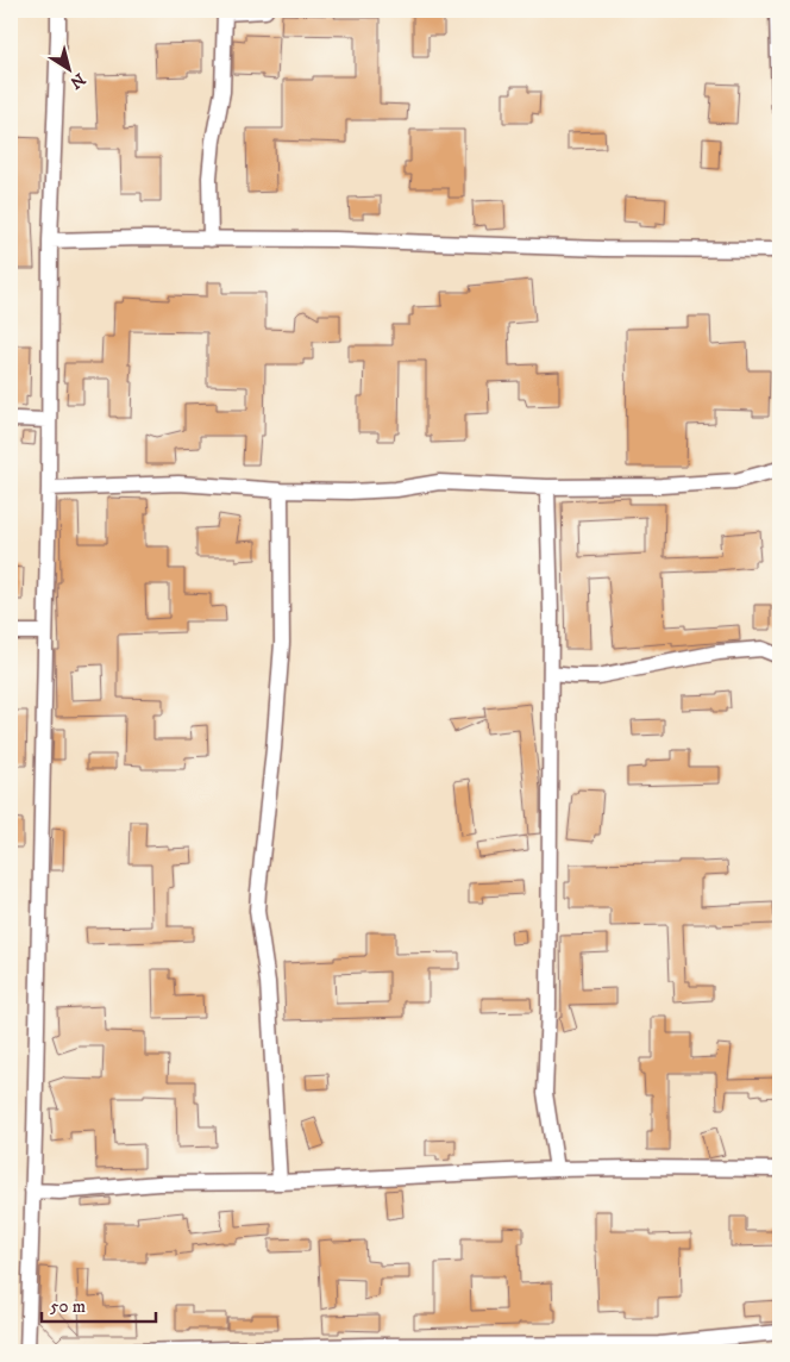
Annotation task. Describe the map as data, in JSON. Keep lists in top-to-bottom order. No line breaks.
{"scale_bar":"50 m","north":"bottom right"}
